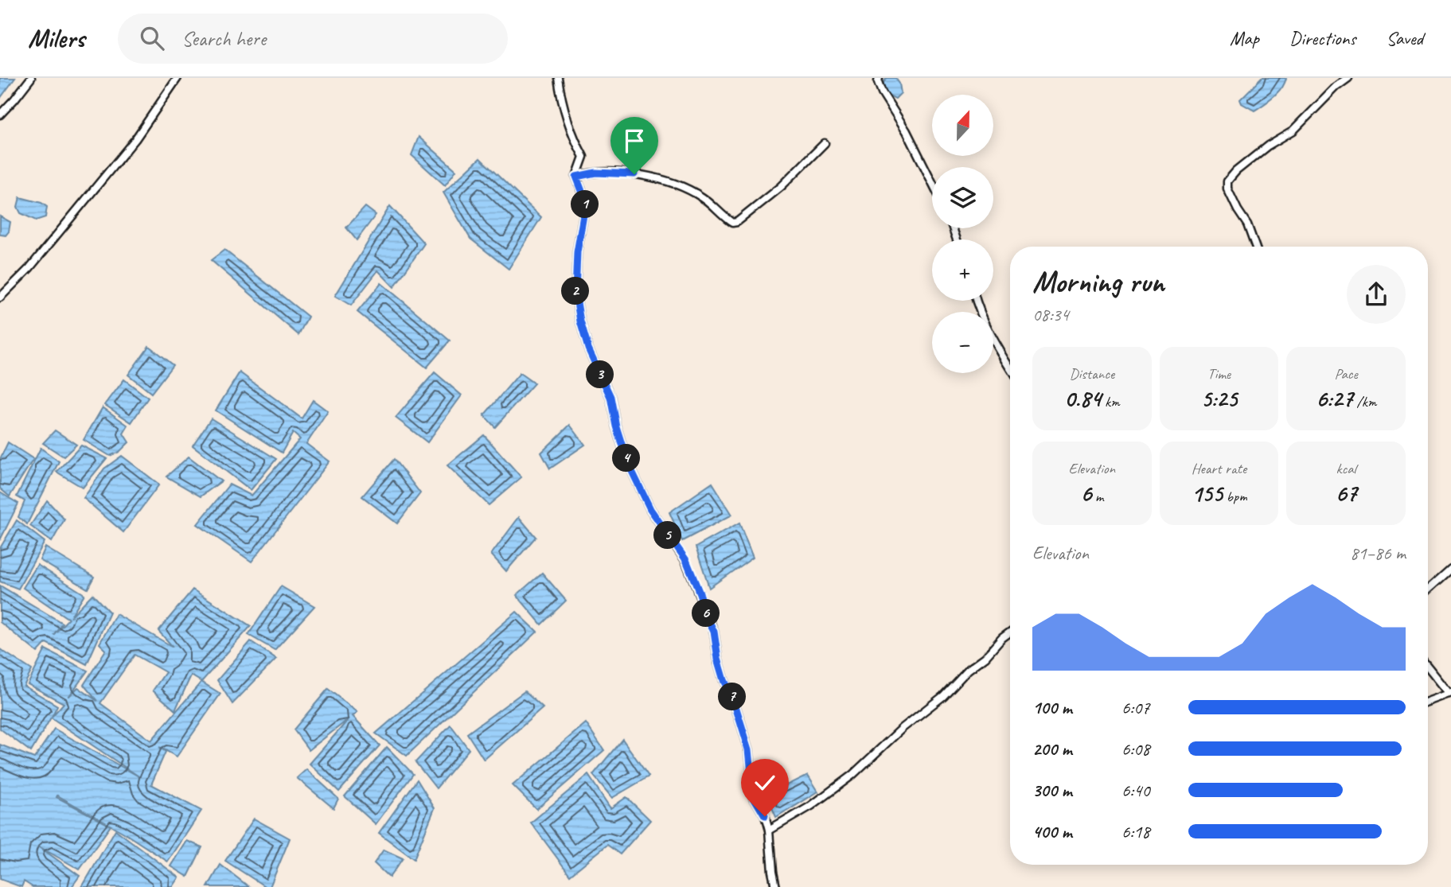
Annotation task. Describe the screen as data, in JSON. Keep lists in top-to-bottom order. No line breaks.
{"north":"top","page":{"header":"Milers","search":"Search here","nav":["Map","Directions","Saved"],"map_buttons":["+","−"],"pins":["1","2","3","4","5","6","7"],"heading":["Morning run","08:34"],"stats":[["Distance","0.84 km"],["Time","5:25"],["Pace","6:27 /km"],["Elevation","6 m"],["Heart rate","155 bpm"],["kcal","67"]],"chart":["Elevation","81–86 m"],"list":[{"name":"100 m","note":"6:07"},{"name":"200 m","note":"6:08"},{"name":"300 m","note":"6:40"},{"name":"400 m","note":"6:18"}]}}
